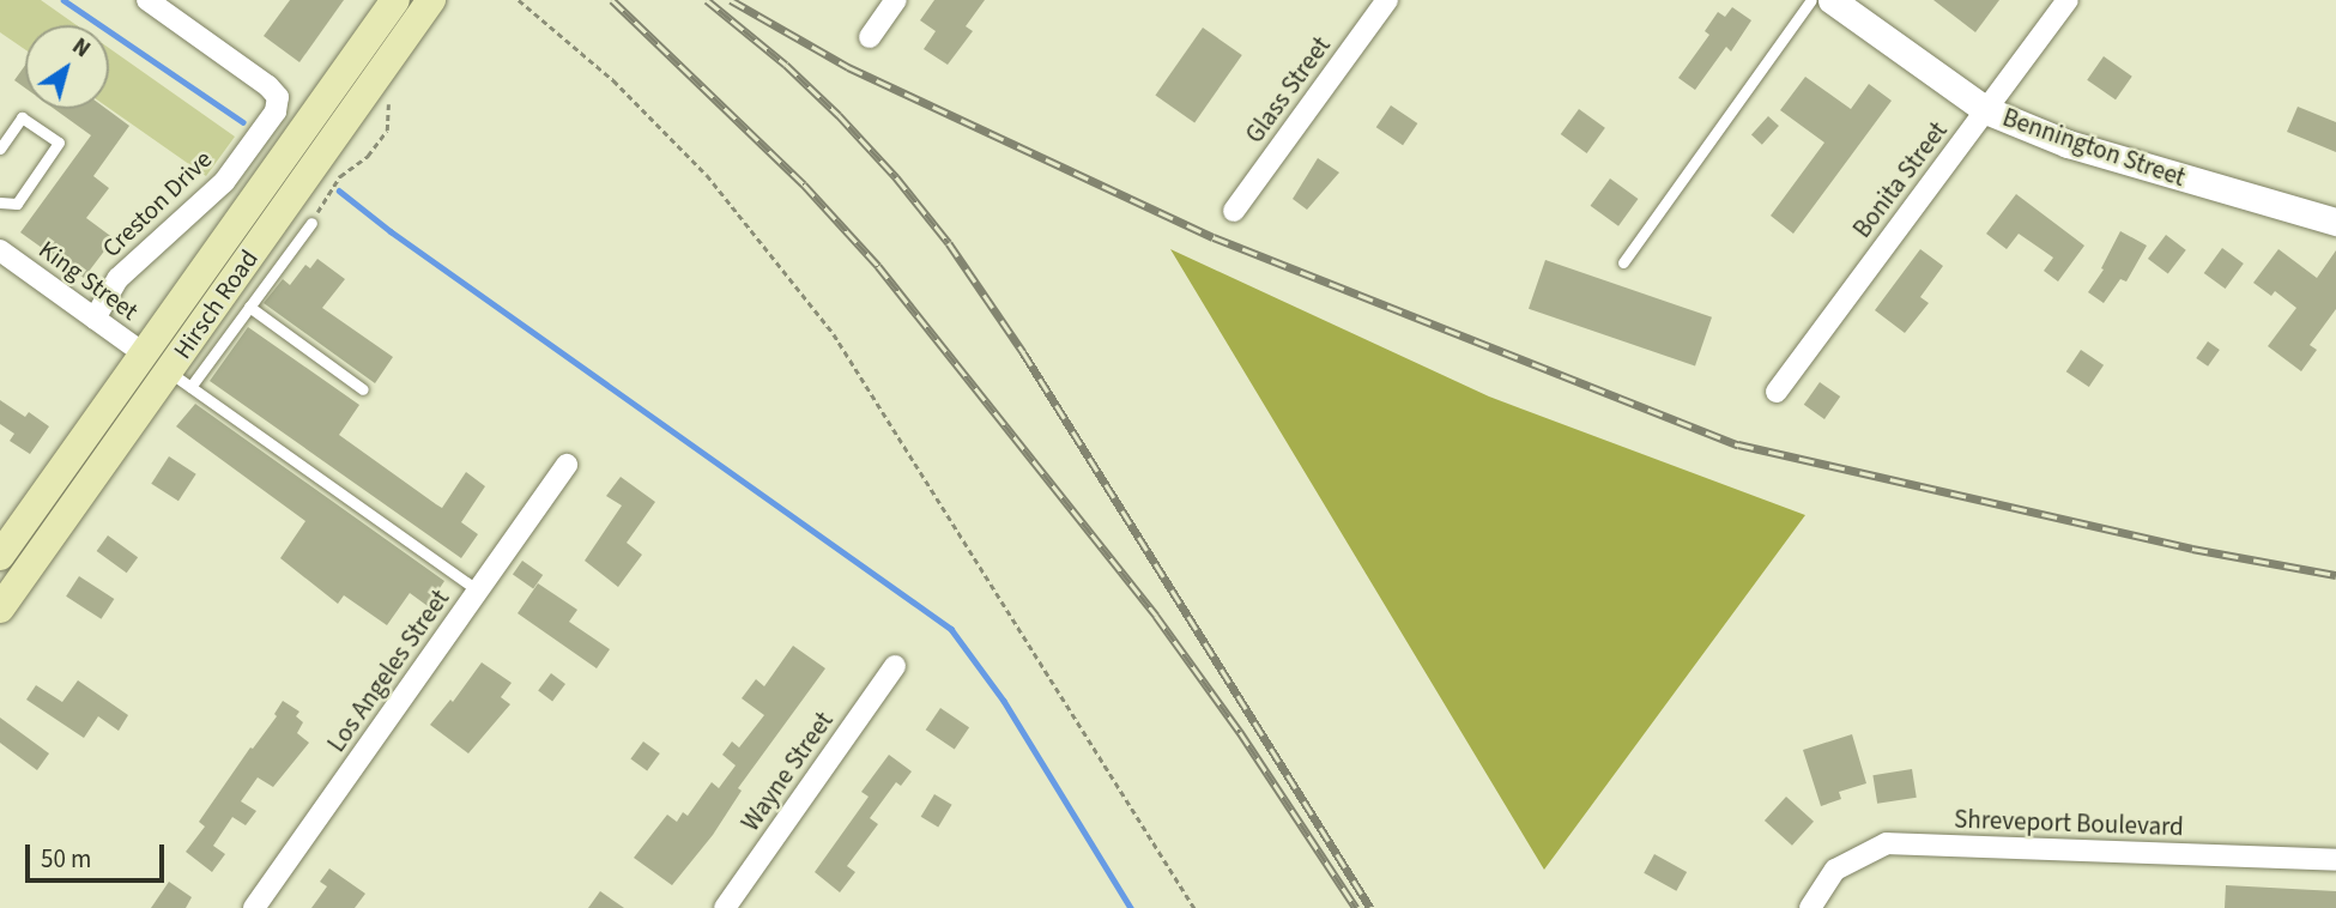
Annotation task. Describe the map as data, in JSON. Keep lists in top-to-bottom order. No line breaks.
{"streets":{"main road":["Hirsch Road"],"street":["Glass Street","Bennington Street","Bonita Street","Creston Drive","King Street","Los Angeles Street","Wayne Street","Shreveport Boulevard"]},"crossings":[["Bennington Street","Bonita Street"],["Creston Drive","King Street"],["King Street","Hirsch Road"]],"scale_bar":"50 m","north":"top right"}
